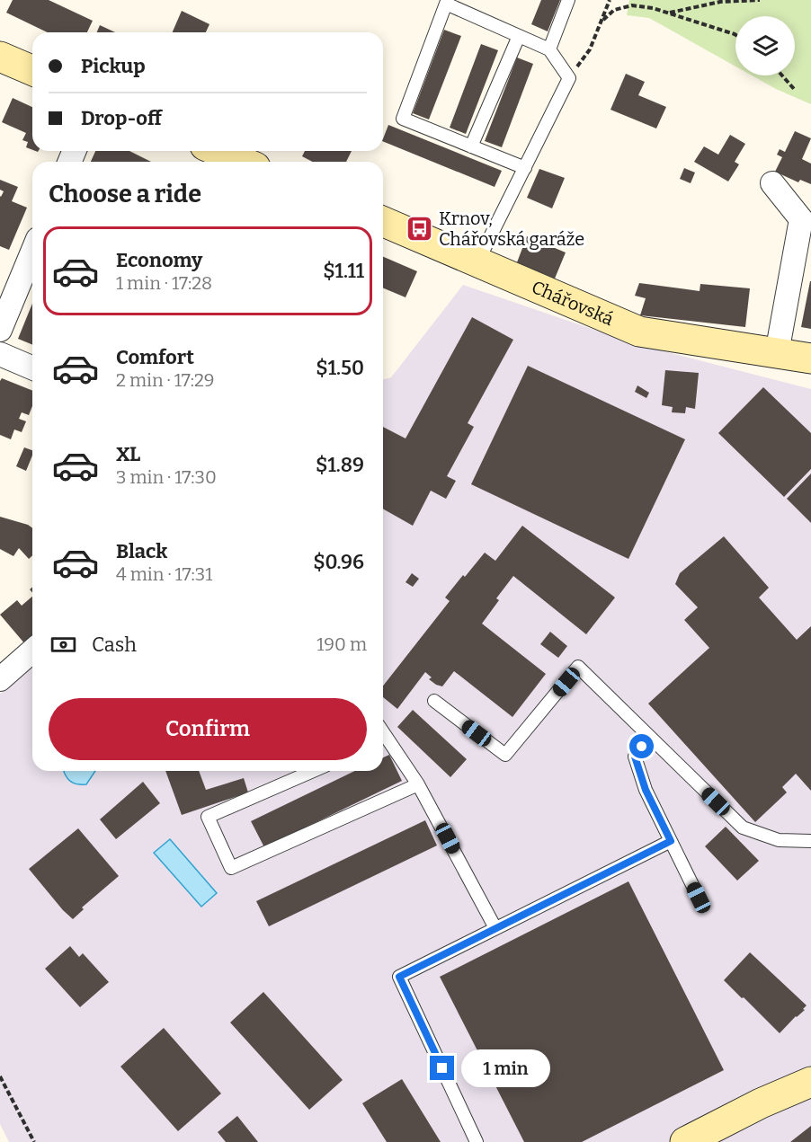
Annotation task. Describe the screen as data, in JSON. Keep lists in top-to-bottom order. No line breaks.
{"streets":{"street":["Chářovská"]},"places":{"bus stop":["Krnov, Chářovská garáže"]},"page":{"banner":["Pickup","Drop-off"],"heading":"Choose a ride","list":[{"name":"Economy","note":"1 min · 17:28","value":"$1.11"},{"name":"Comfort","note":"2 min · 17:29","value":"$1.50"},{"name":"XL","note":"3 min · 17:30","value":"$1.89"},{"name":"Black","note":"4 min · 17:31","value":"$0.96"}],"pay":["Cash","190 m"],"buttons":"Confirm","bubble":"1 min"}}
